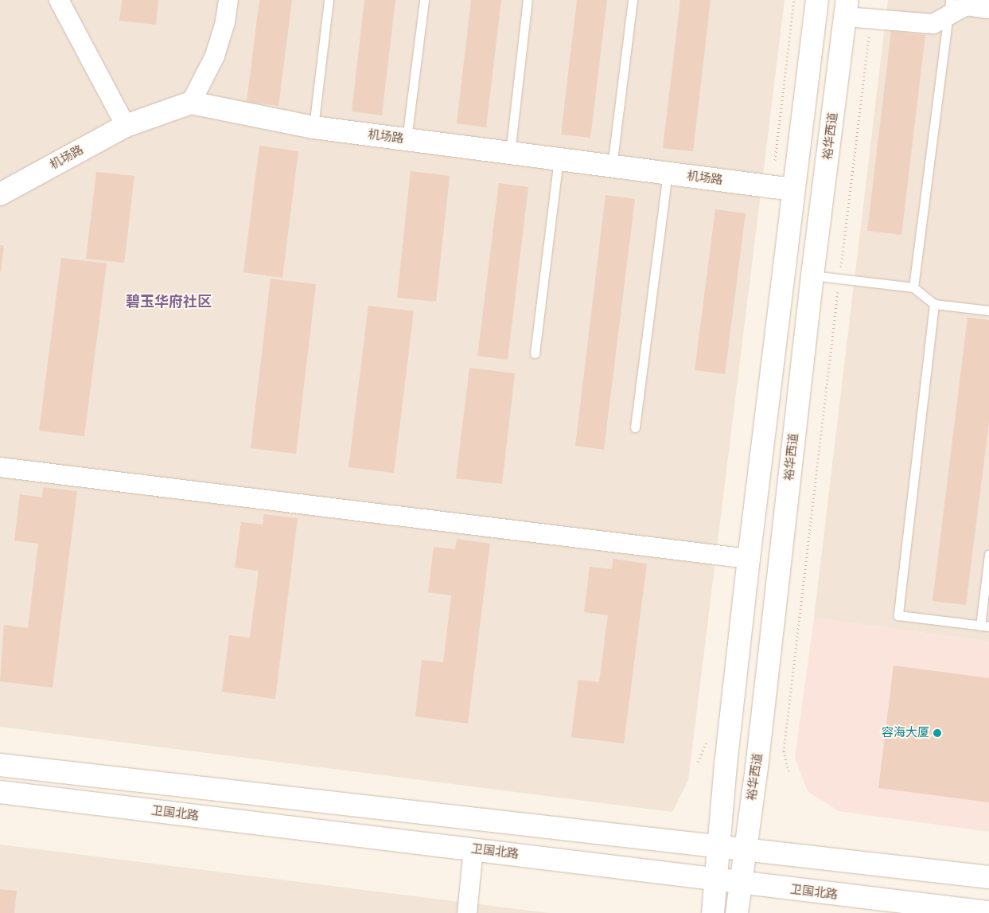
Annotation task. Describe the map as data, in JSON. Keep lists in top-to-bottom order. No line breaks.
{"streets":{"main road":["裕华西道","机场路","卫国北路"]},"crossings":[["裕华西道","卫国北路"]],"districts":["碧玉华府社区"],"places":["容海大厦"]}
